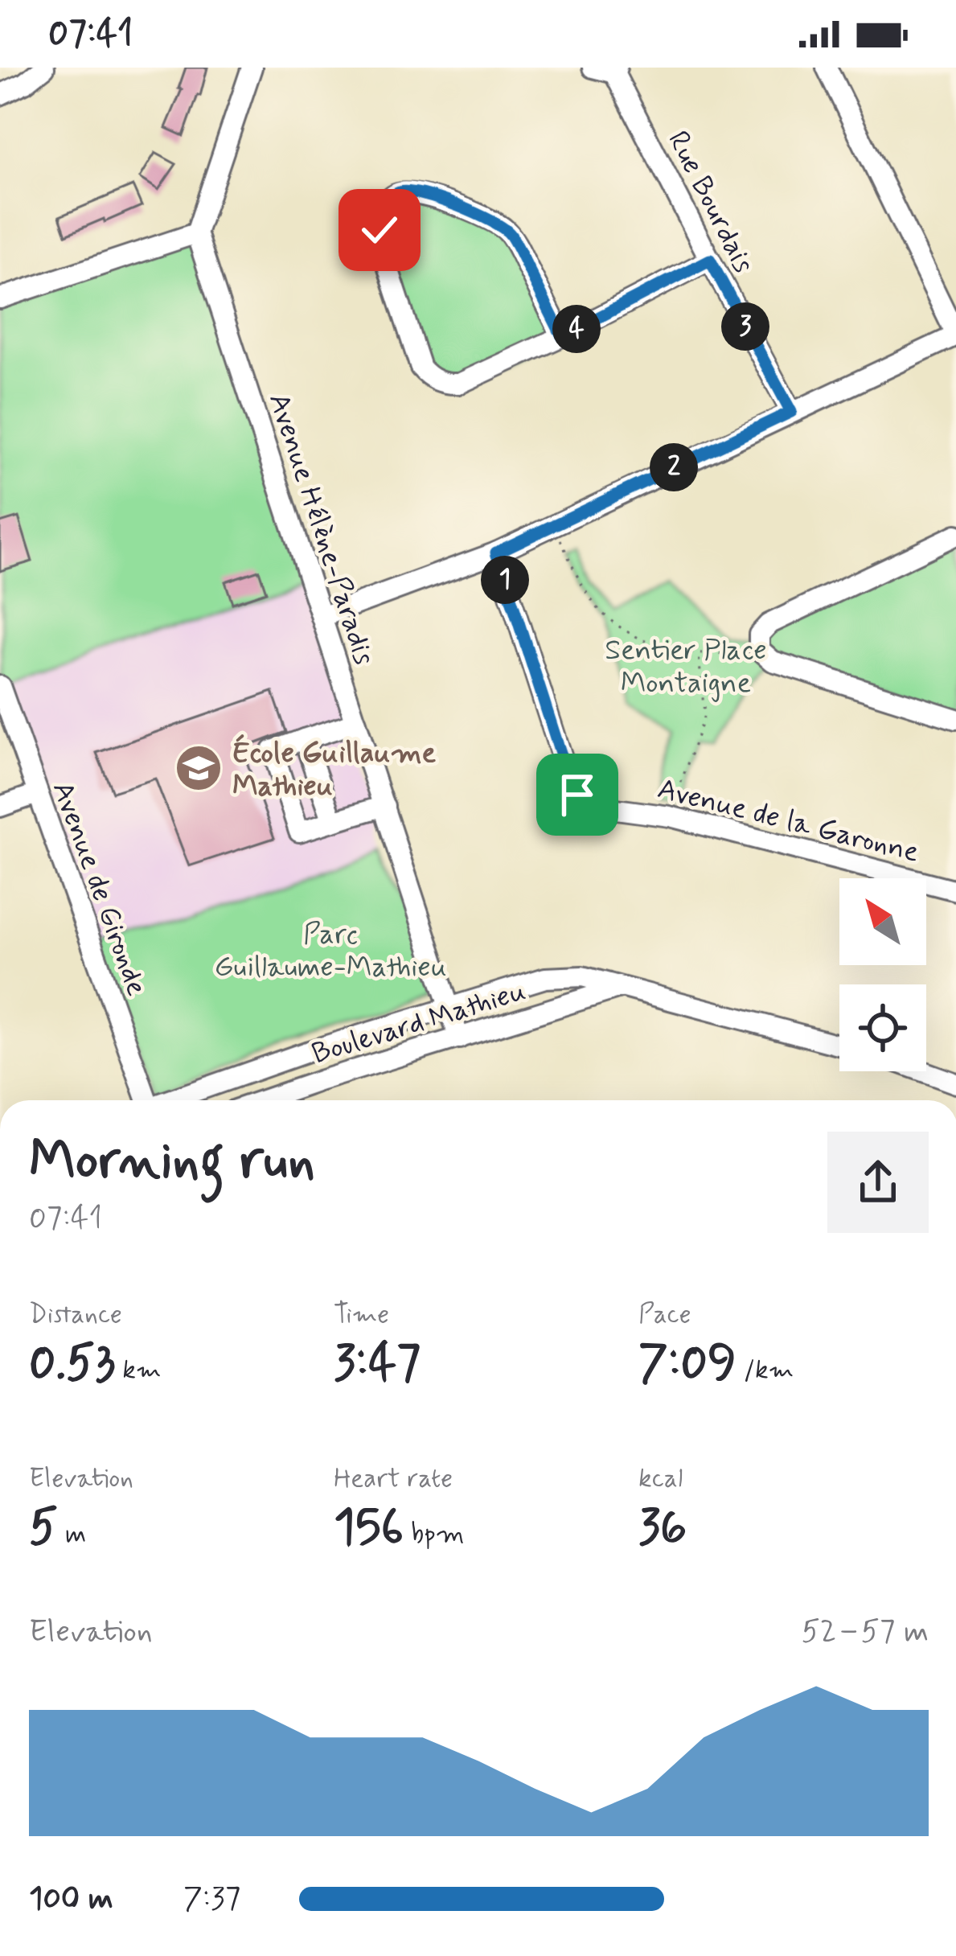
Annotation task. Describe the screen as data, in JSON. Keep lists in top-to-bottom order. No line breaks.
{"streets":{"street":["Rue Bourdais","Avenue Hélène-Paradis","Avenue de la Garonne","Avenue de Gironde","Boulevard Mathieu"]},"crossings":[["Avenue Hélène-Paradis","Boulevard Mathieu"]],"parks":["Sentier Place Montaigne","Parc Guillaume-Mathieu"],"places":{"school or university":["École Guillaume Mathieu"]},"north":"top left","page":{"status":"07:41","pins":["3","4","2","1"],"heading":["Morning run","07:41"],"stats":[["Distance","0.53 km"],["Time","3:47"],["Pace","7:09 /km"],["Elevation","5 m"],["Heart rate","156 bpm"],["kcal","36"]],"chart":["Elevation","52–57 m"],"list":[{"name":"100 m","note":"7:37"}]}}
